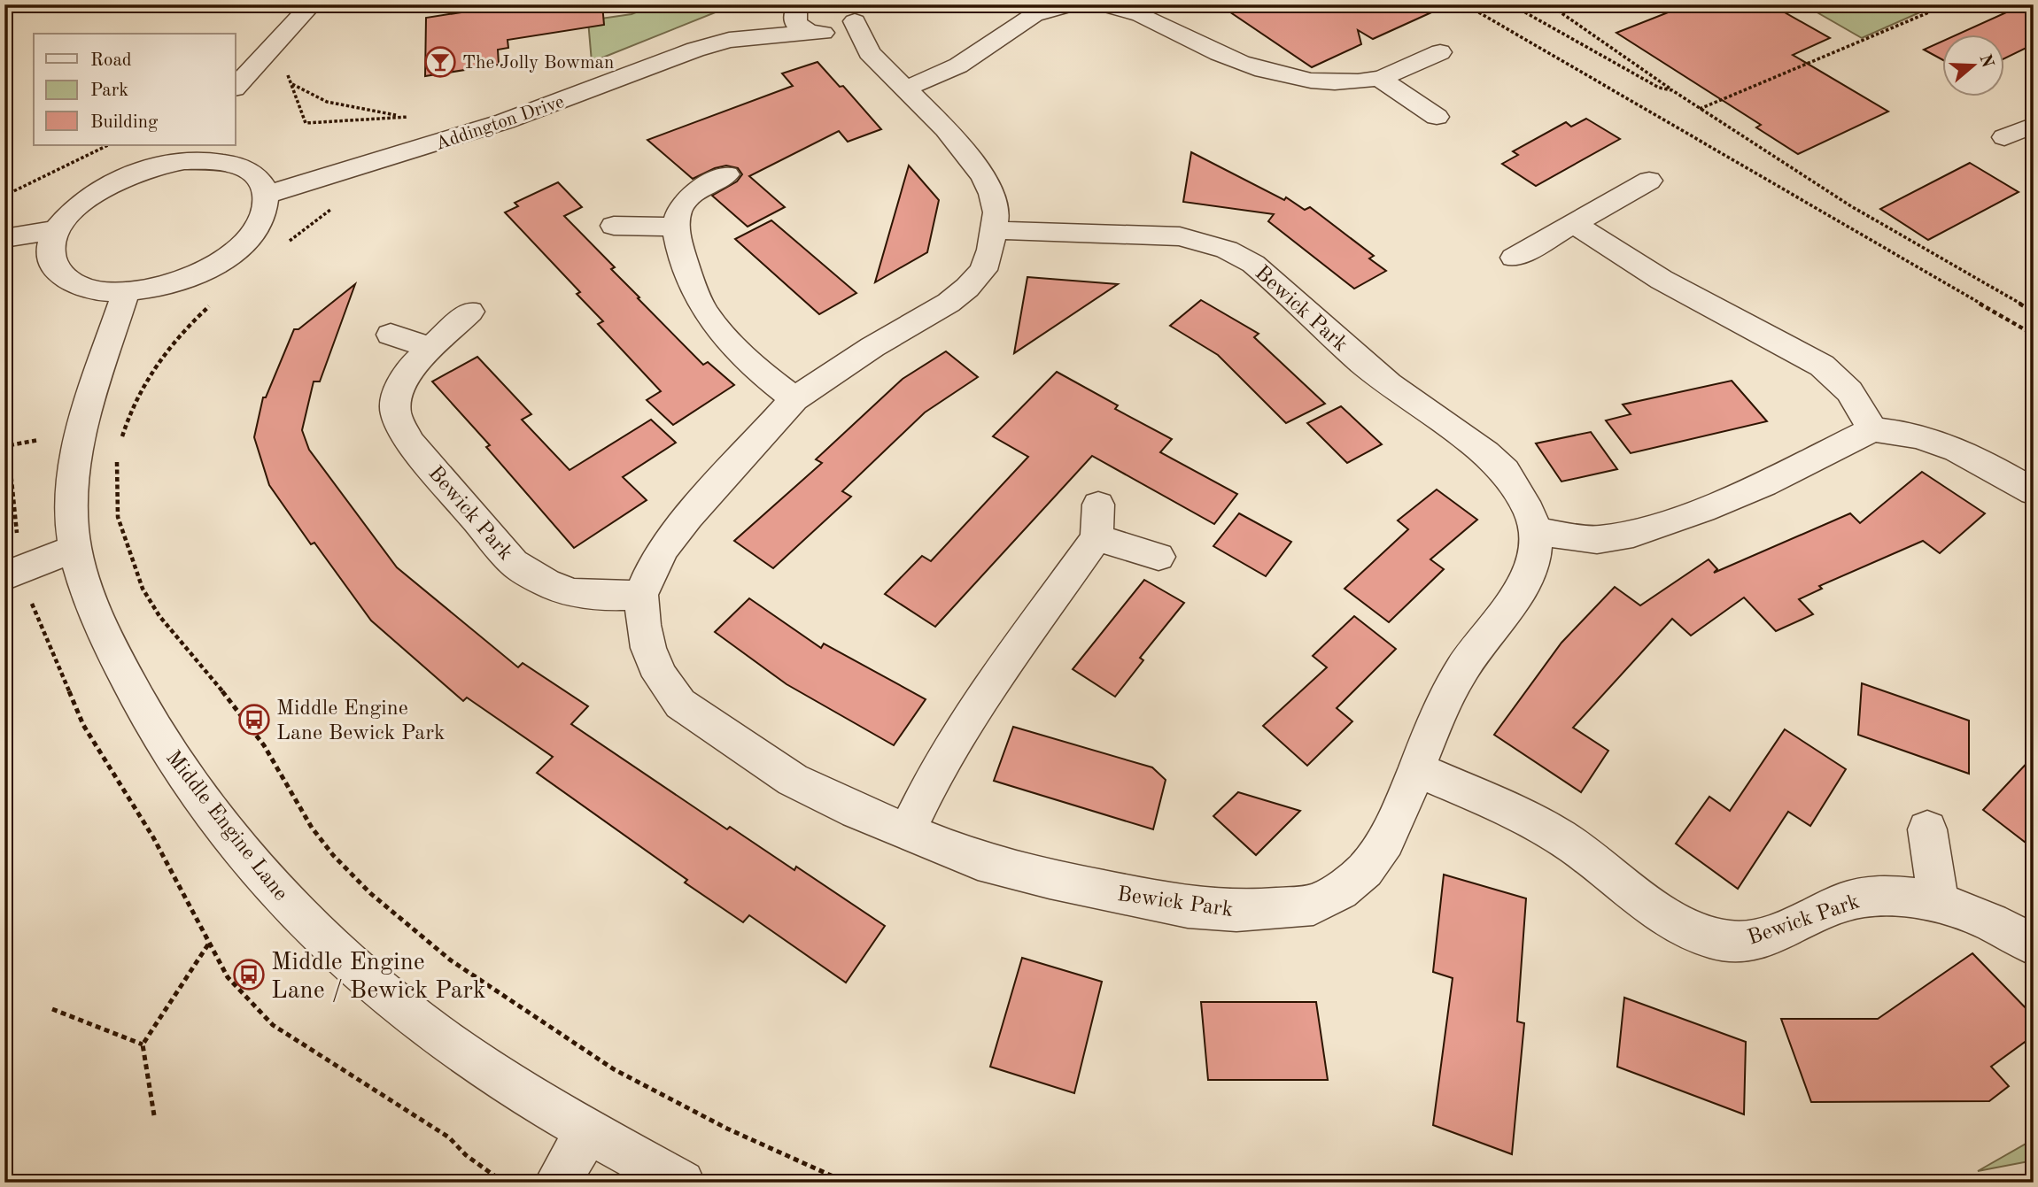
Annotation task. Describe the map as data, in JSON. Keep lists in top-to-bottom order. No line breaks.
{"streets":{"street":["Addington Drive","Bewick Park","Middle Engine Lane"]},"crossings":[["Addington Drive","Bewick Park"]],"places":{"bar":["The Jolly Bowman"],"bus stop":["Middle Engine Lane Bewick Park","Middle Engine Lane / Bewick Park"]},"legend":["Road","Park","Building"],"north":"right"}
